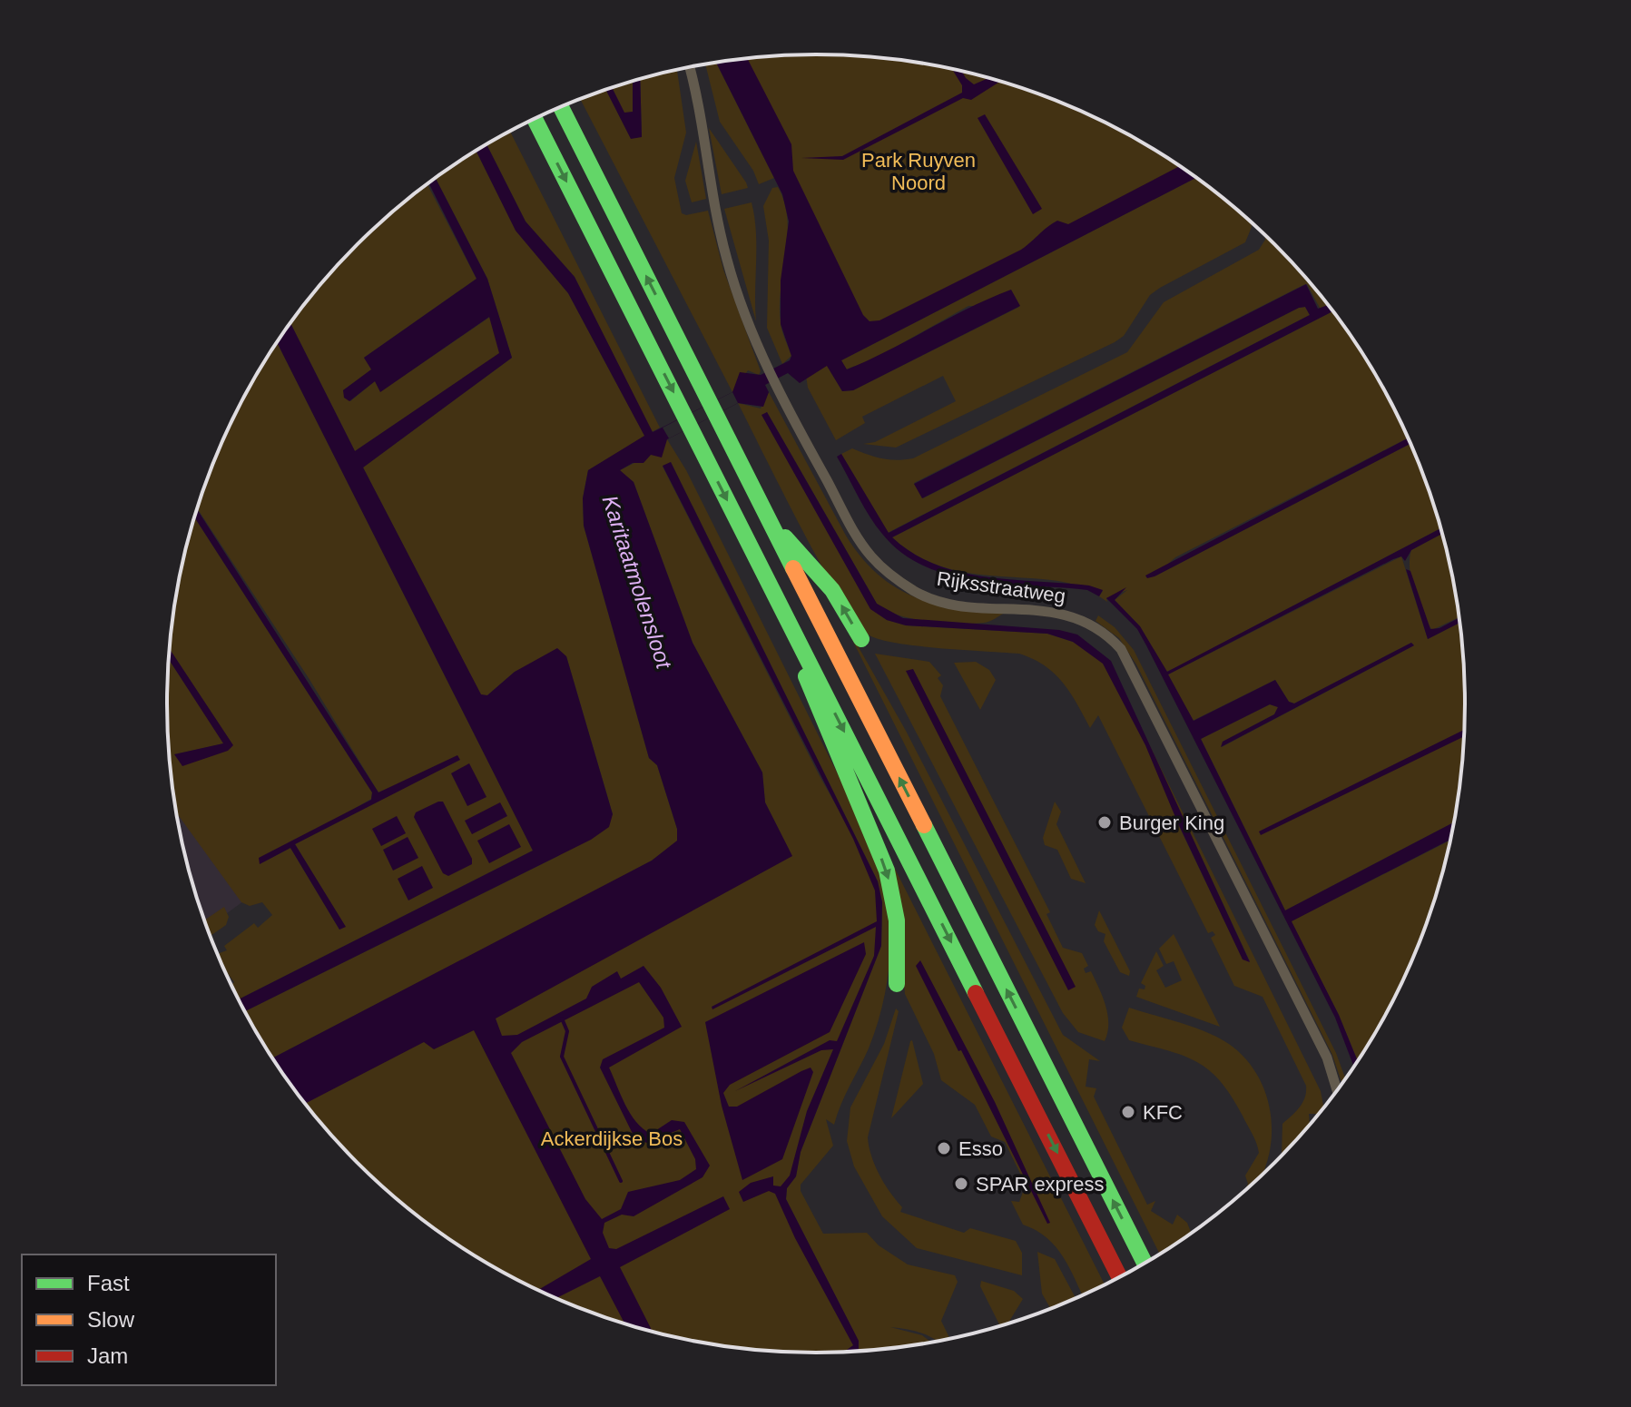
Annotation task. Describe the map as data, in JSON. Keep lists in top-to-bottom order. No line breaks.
{"streets":{"street":["Rijksstraatweg"]},"water":["Karitaatmolensloot"],"parks":["Park Ruyven Noord","Ackerdijkse Bos"],"places":["Burger King","KFC","Esso","SPAR express"],"legend":["Fast","Slow","Jam"]}
